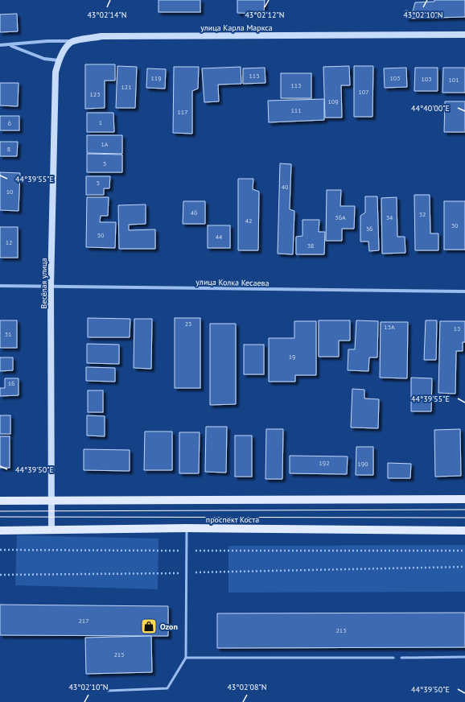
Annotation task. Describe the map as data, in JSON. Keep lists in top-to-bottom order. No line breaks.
{"streets":{"main road":["проспект Коста"],"street":["улица Карла Маркса","улица Колка Кесаева","Весёлая улица"]},"crossings":[["улица Карла Маркса","Весёлая улица"],["улица Колка Кесаева","Весёлая улица"],["Весёлая улица","проспект Коста"]],"places":{"shop":["Ozon"]},"house_numbers":["115","119","105","103","101","113","121","107","123","109","111","117","1","6","1А","8","3","5","40","10","46","32","36А","34","42","30","36","50","44","12","38","25","15А","13","31","19","16","192","190","217","213","215"],"coordinates":["43°02'14\"N","43°02'12\"N","43°02'10\"N","44°40'00\"E","44°39'55\"E","44°39'50\"E","43°02'08\"N"]}
